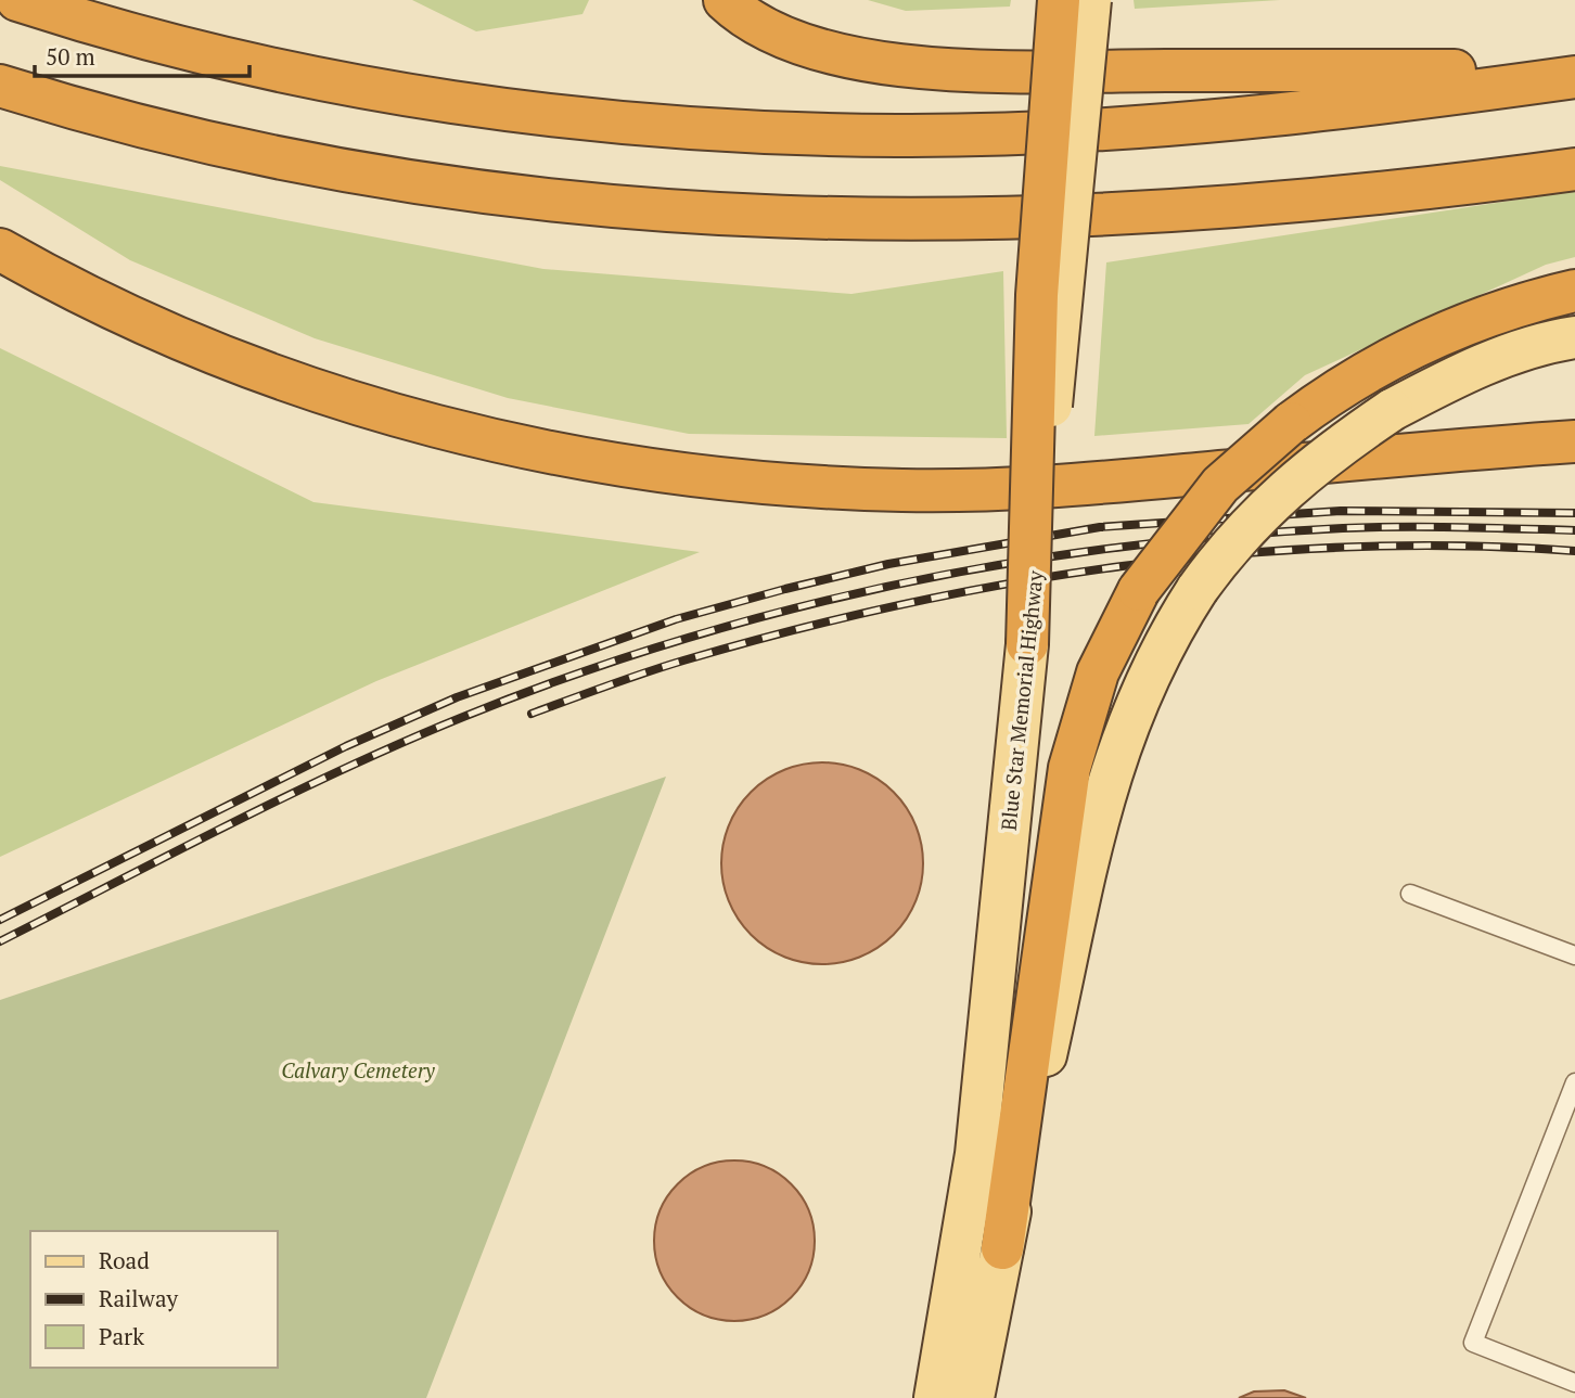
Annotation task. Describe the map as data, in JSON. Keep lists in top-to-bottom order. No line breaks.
{"streets":{"main road":["Blue Star Memorial Highway"]},"parks":["Calvary Cemetery"],"legend":["Road","Railway","Park"],"scale_bar":"50 m"}
